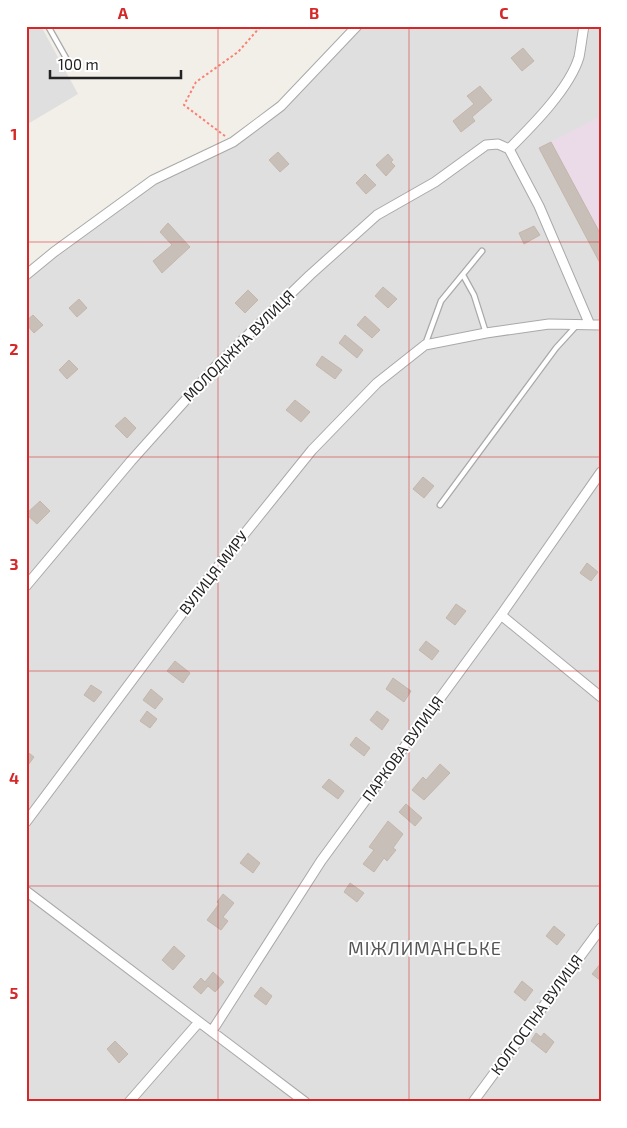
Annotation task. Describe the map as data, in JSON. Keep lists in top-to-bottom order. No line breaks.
{"streets":{"street":["МОЛОДІЖНА ВУЛИЦЯ","ВУЛИЦЯ МИРУ","ПАРКОВА ВУЛИЦЯ","КОЛГОСПНА ВУЛИЦЯ"]},"districts":["МІЖЛИМАНСЬКЕ"],"scale_bar":"100 m","grid":{"columns":["A","B","C"],"rows":["1","2","3","4","5"]}}
